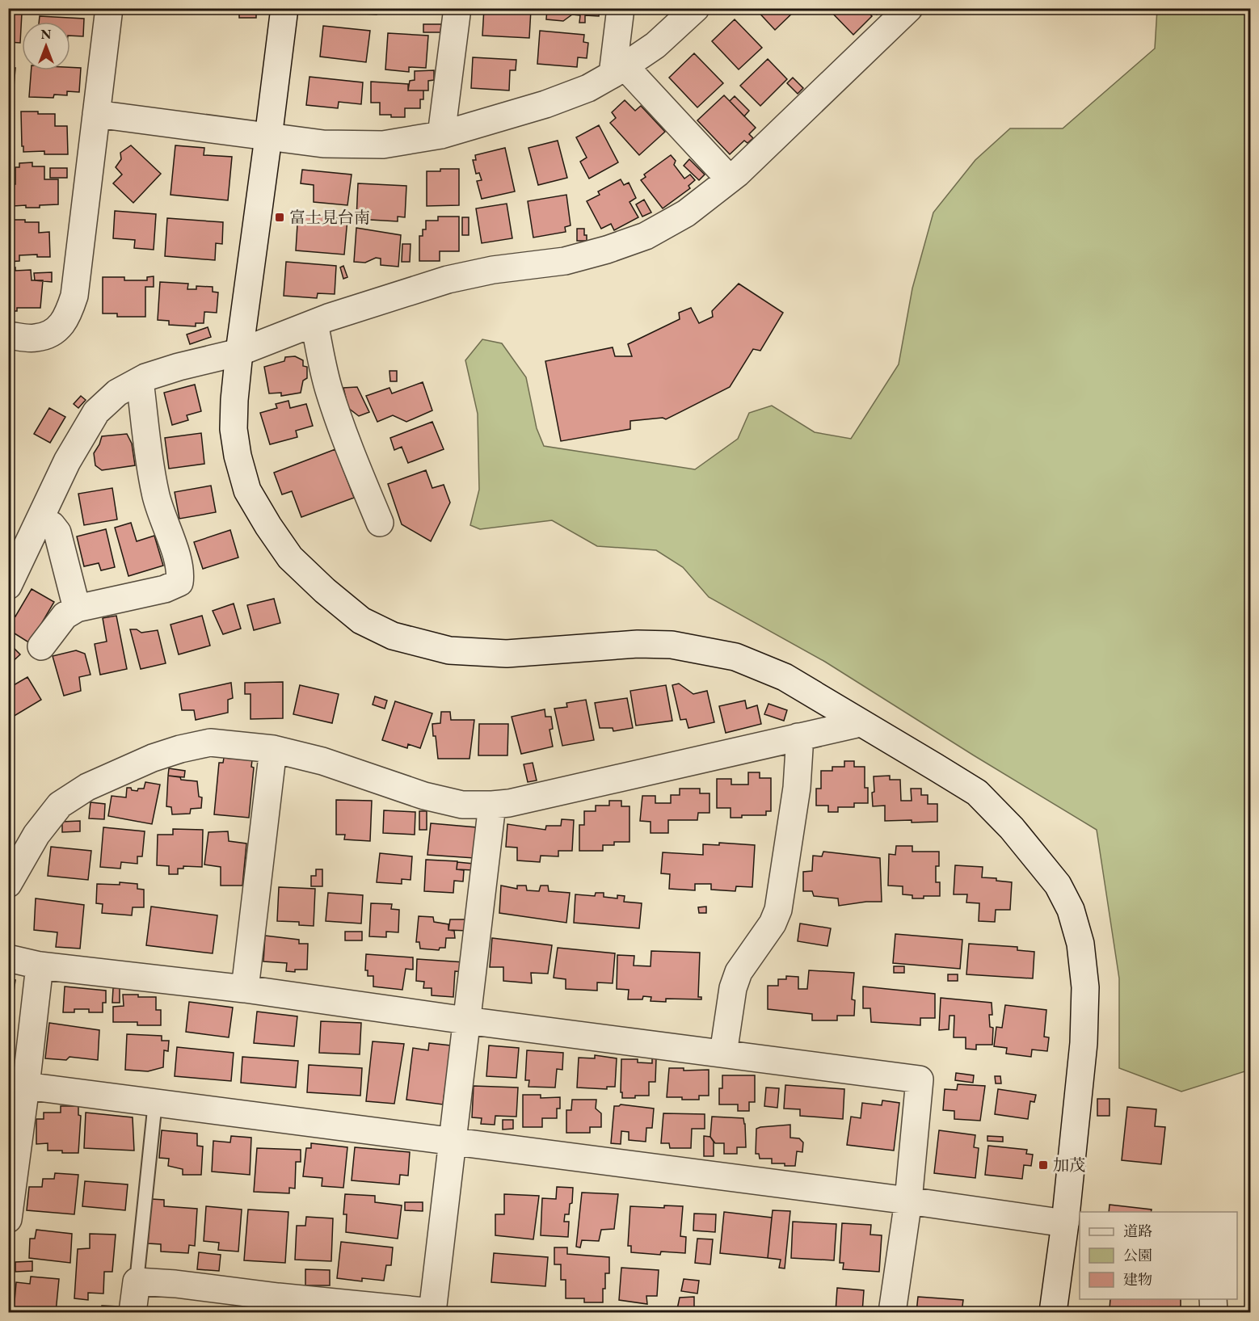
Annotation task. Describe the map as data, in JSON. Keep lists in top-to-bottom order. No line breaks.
{"places":{"transit":["富士見台南","加茂"]},"legend":["道路","公園","建物"],"north":"top"}
